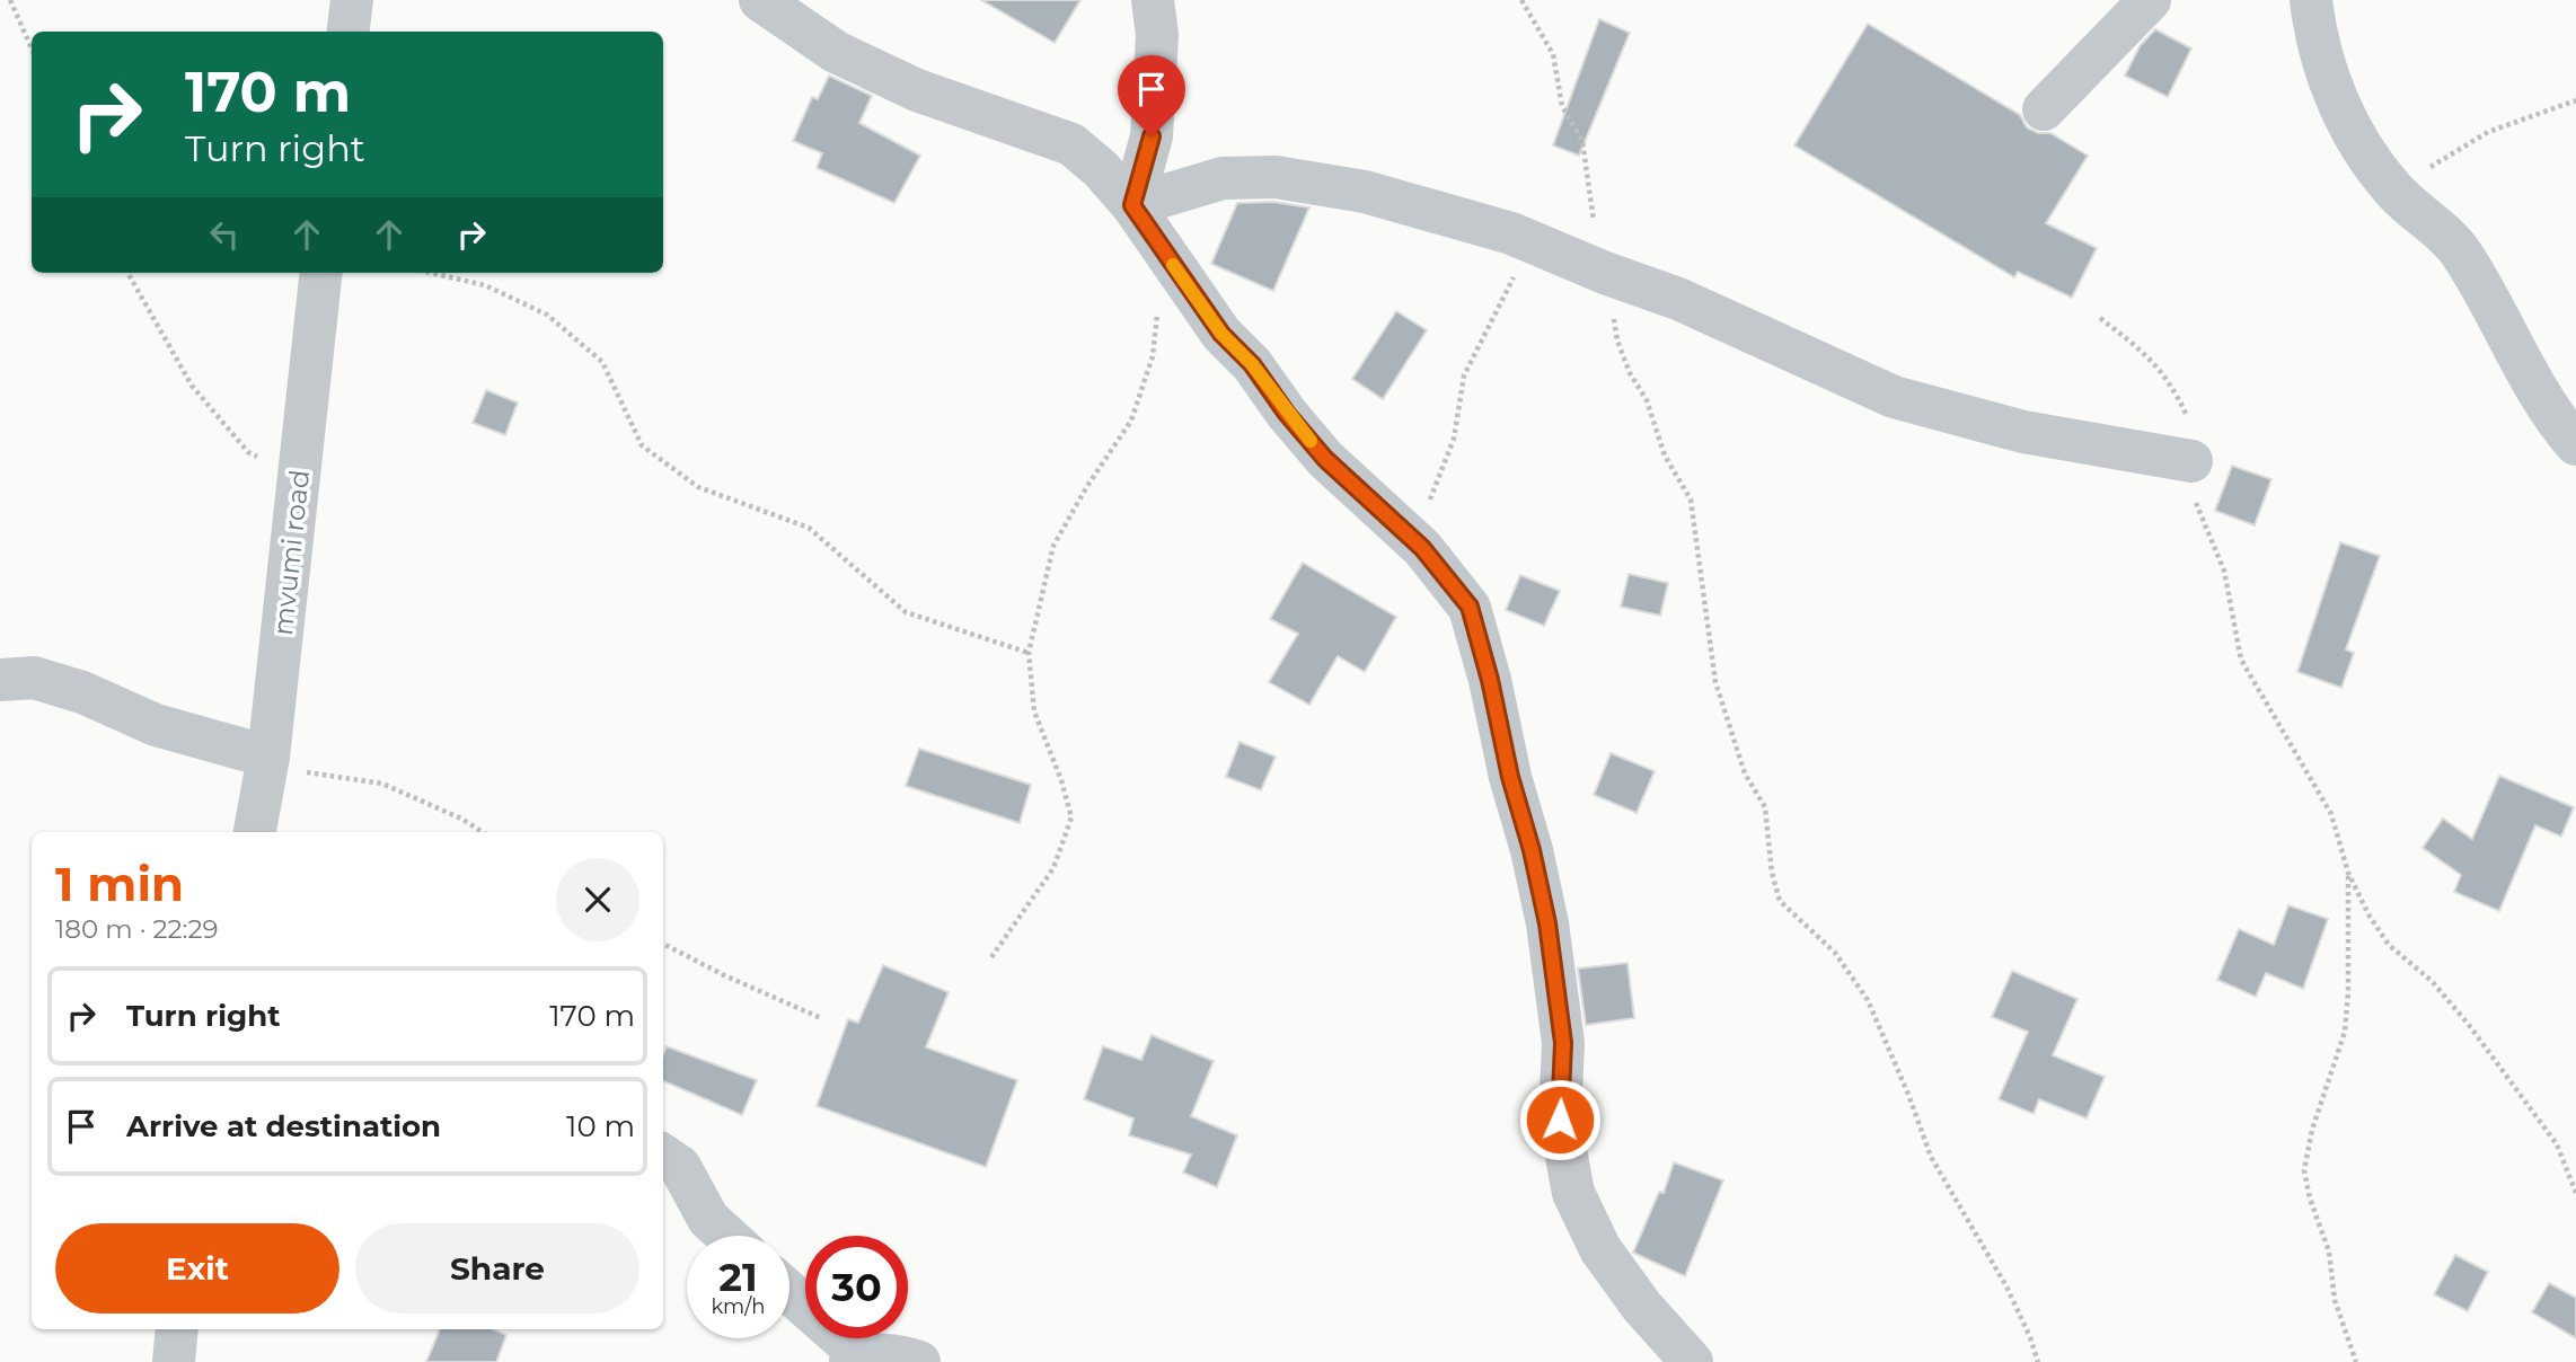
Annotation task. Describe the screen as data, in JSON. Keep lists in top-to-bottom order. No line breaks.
{"streets":{"street":["mvumi road"]},"page":{"turn":["170 m","Turn right"],"heading":["1 min","180 m · 22:29"],"list":[{"name":"Turn right","value":"170 m"},{"name":"Arrive at destination","value":"10 m"}],"buttons":["Exit","Share"],"speed":"21 km/h","limit":"30"}}
